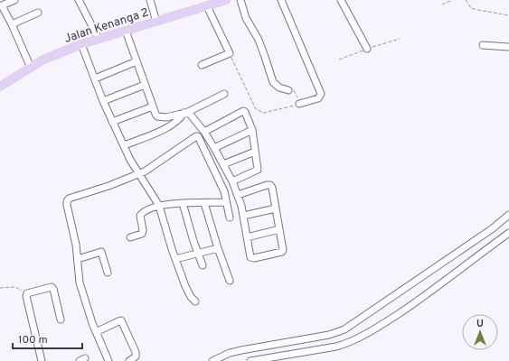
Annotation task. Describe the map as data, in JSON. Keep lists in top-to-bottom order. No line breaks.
{"streets":{"main road":["Jalan Kenanga 2"]},"scale_bar":"100 m","north":"top"}
